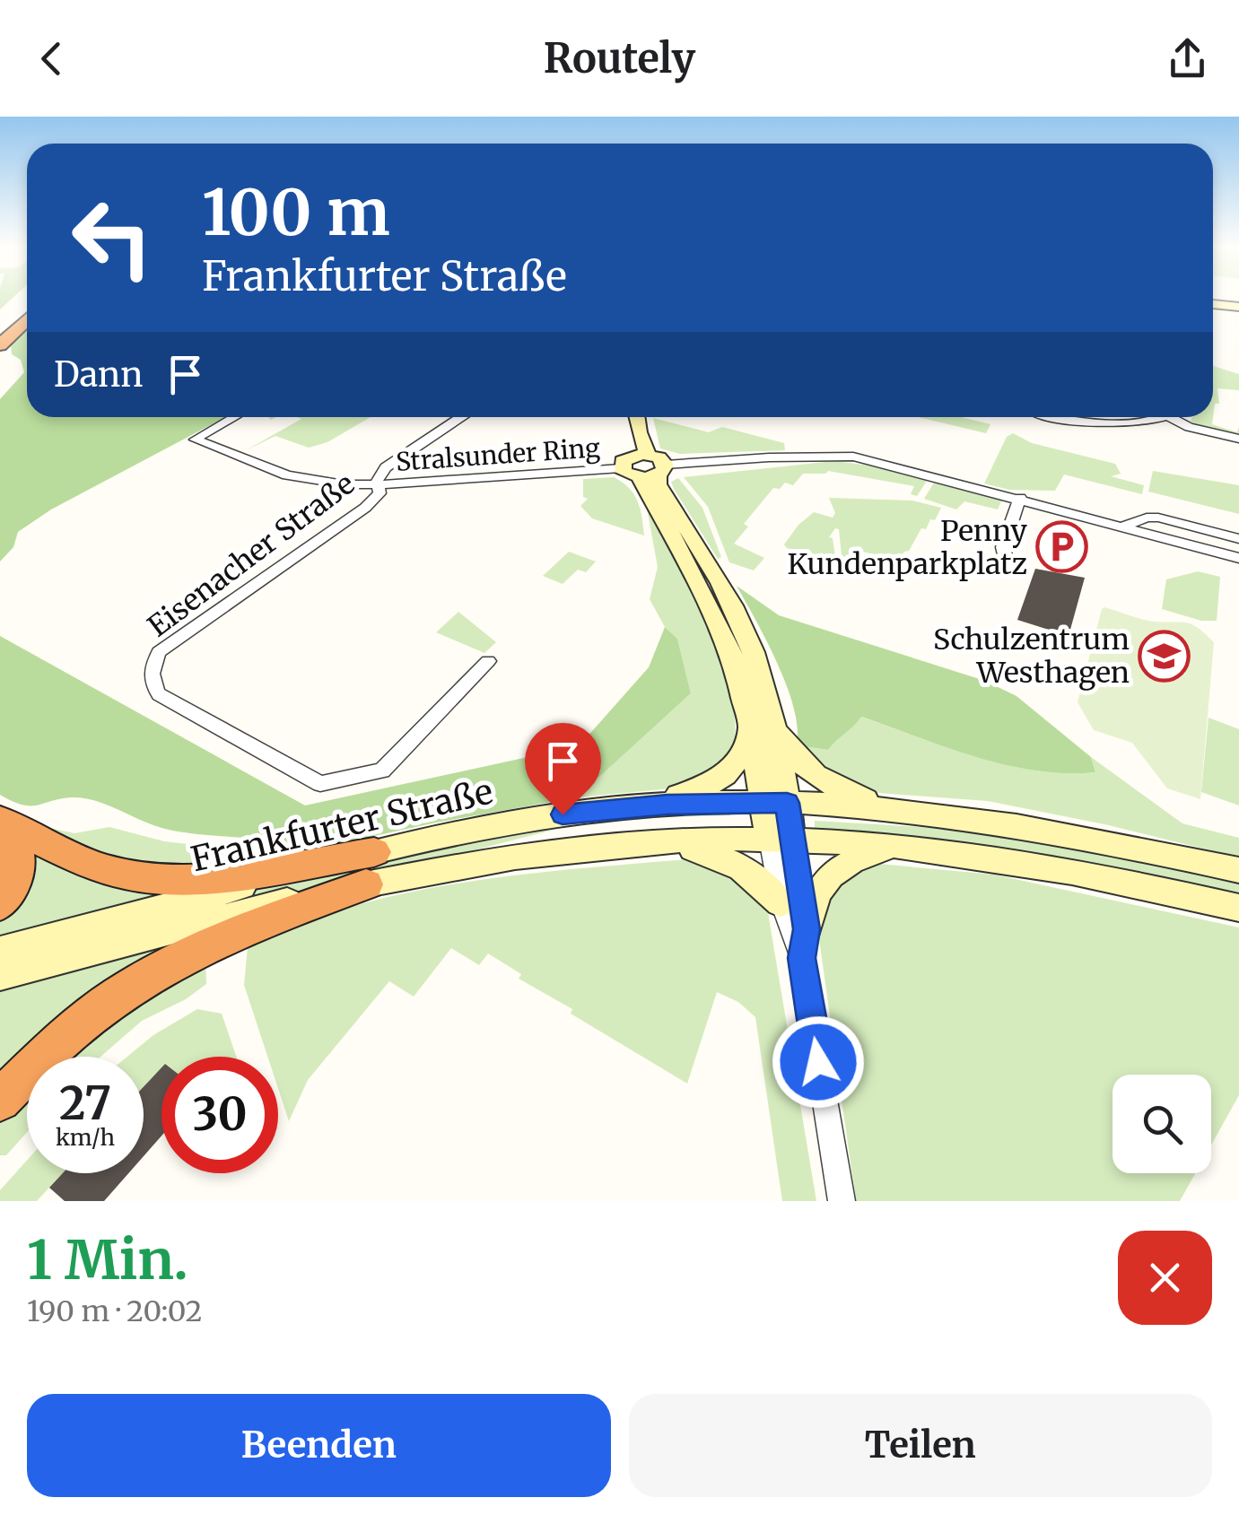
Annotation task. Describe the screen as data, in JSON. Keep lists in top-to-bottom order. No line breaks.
{"streets":{"street":["Stralsunder Ring","Eisenacher Straße","Frankfurter Straße"]},"crossings":[["Stralsunder Ring","Eisenacher Straße"]],"places":{"parking":["Penny Kundenparkplatz"],"school or university":["Schulzentrum Westhagen"]},"page":{"header":"Routely","turn":["100 m","Frankfurter Straße"],"then":"Dann","speed":"27 km/h","limit":"30","heading":["1 Min.","190 m · 20:02"],"buttons":["Beenden","Teilen"]}}
